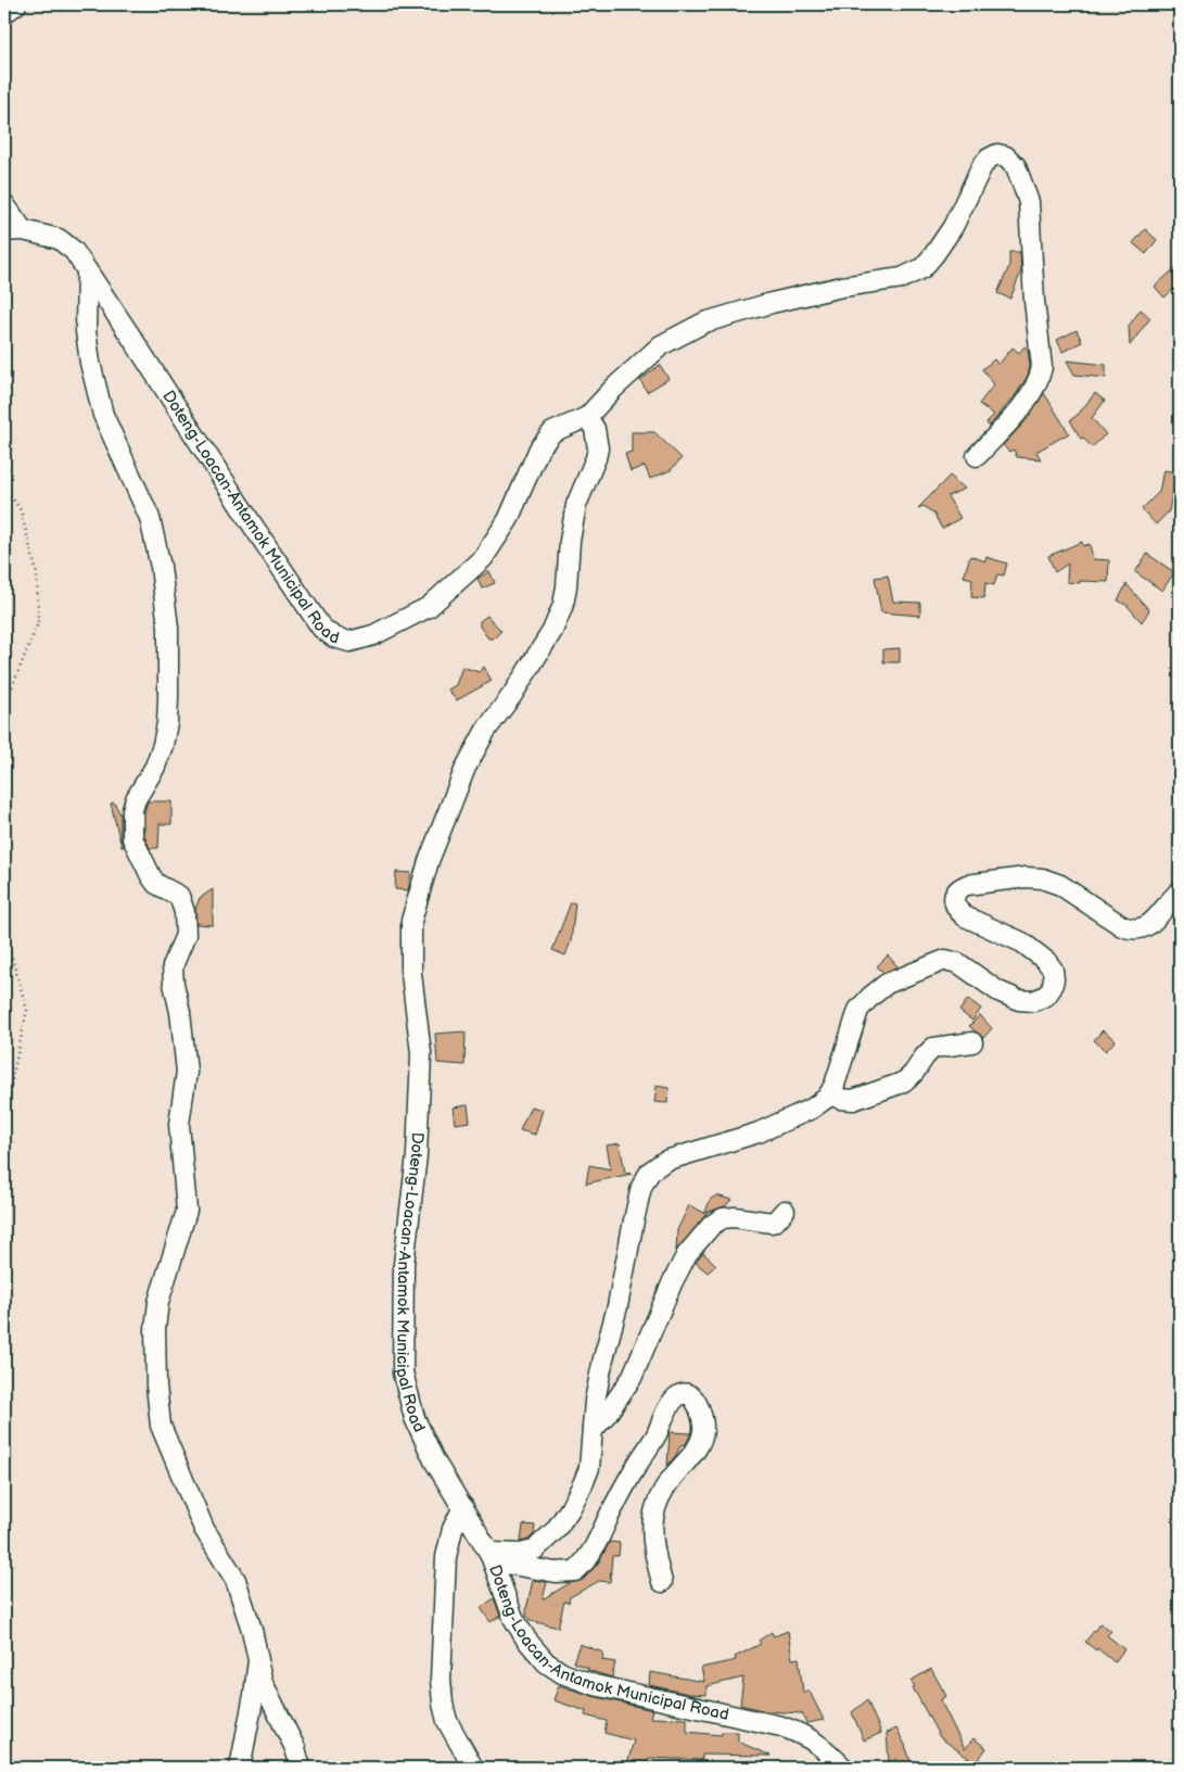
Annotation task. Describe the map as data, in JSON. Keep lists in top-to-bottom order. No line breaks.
{"streets":{"street":["Doteng-Loacan-Antamok Municipal Road"]}}
